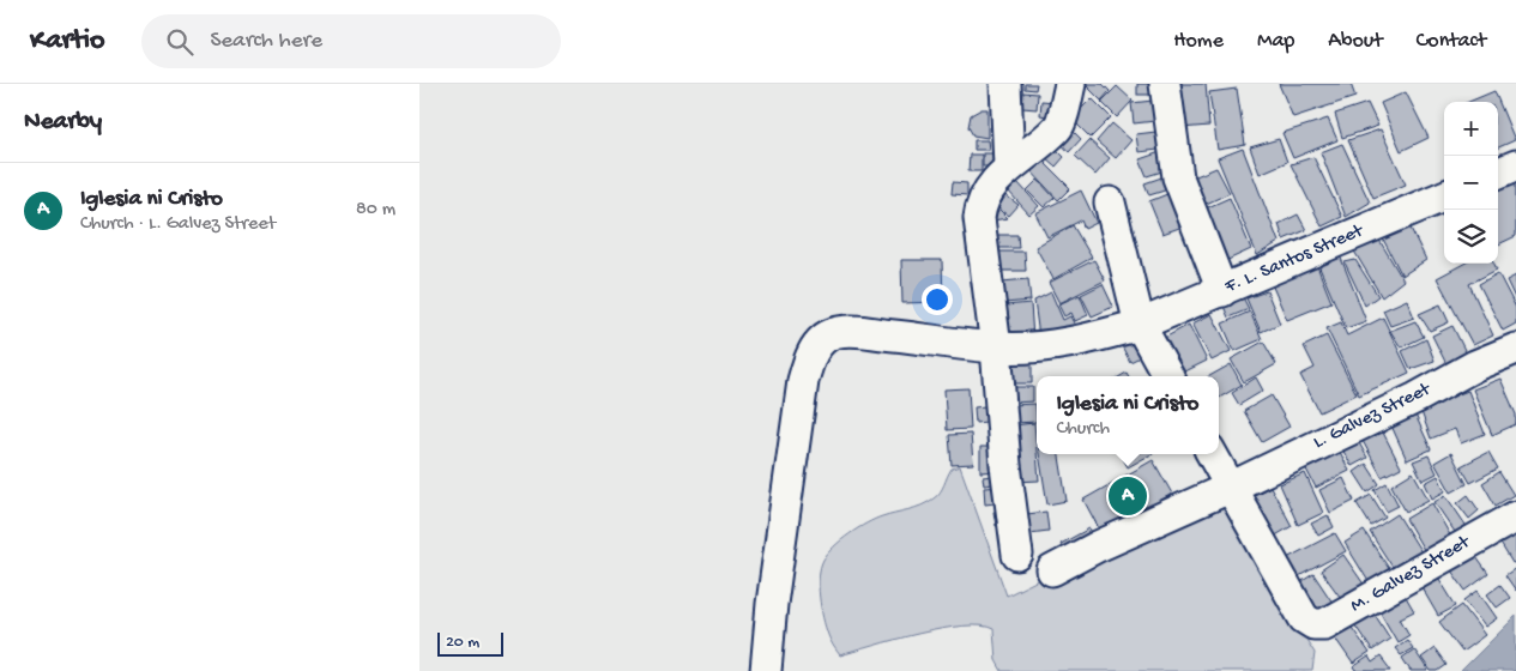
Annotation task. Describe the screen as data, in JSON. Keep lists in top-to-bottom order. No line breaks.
{"streets":{"street":["F. L. Santos Street","L. Galvez Street","M. Galvez Street"]},"crossings":[["L. Galvez Street","M. Galvez Street"]],"scale_bar":"20 m","page":{"header":"Kartio","search":"Search here","nav":["Home","Map","About","Contact"],"heading":"Nearby","map_buttons":["+","−"],"list":[{"mark":"A","name":"Iglesia ni Cristo","note":"Church · L. Galvez Street","value":"80 m"}],"popup":["Iglesia ni Cristo","Church"],"pins":"A","scale":"20 m"}}
